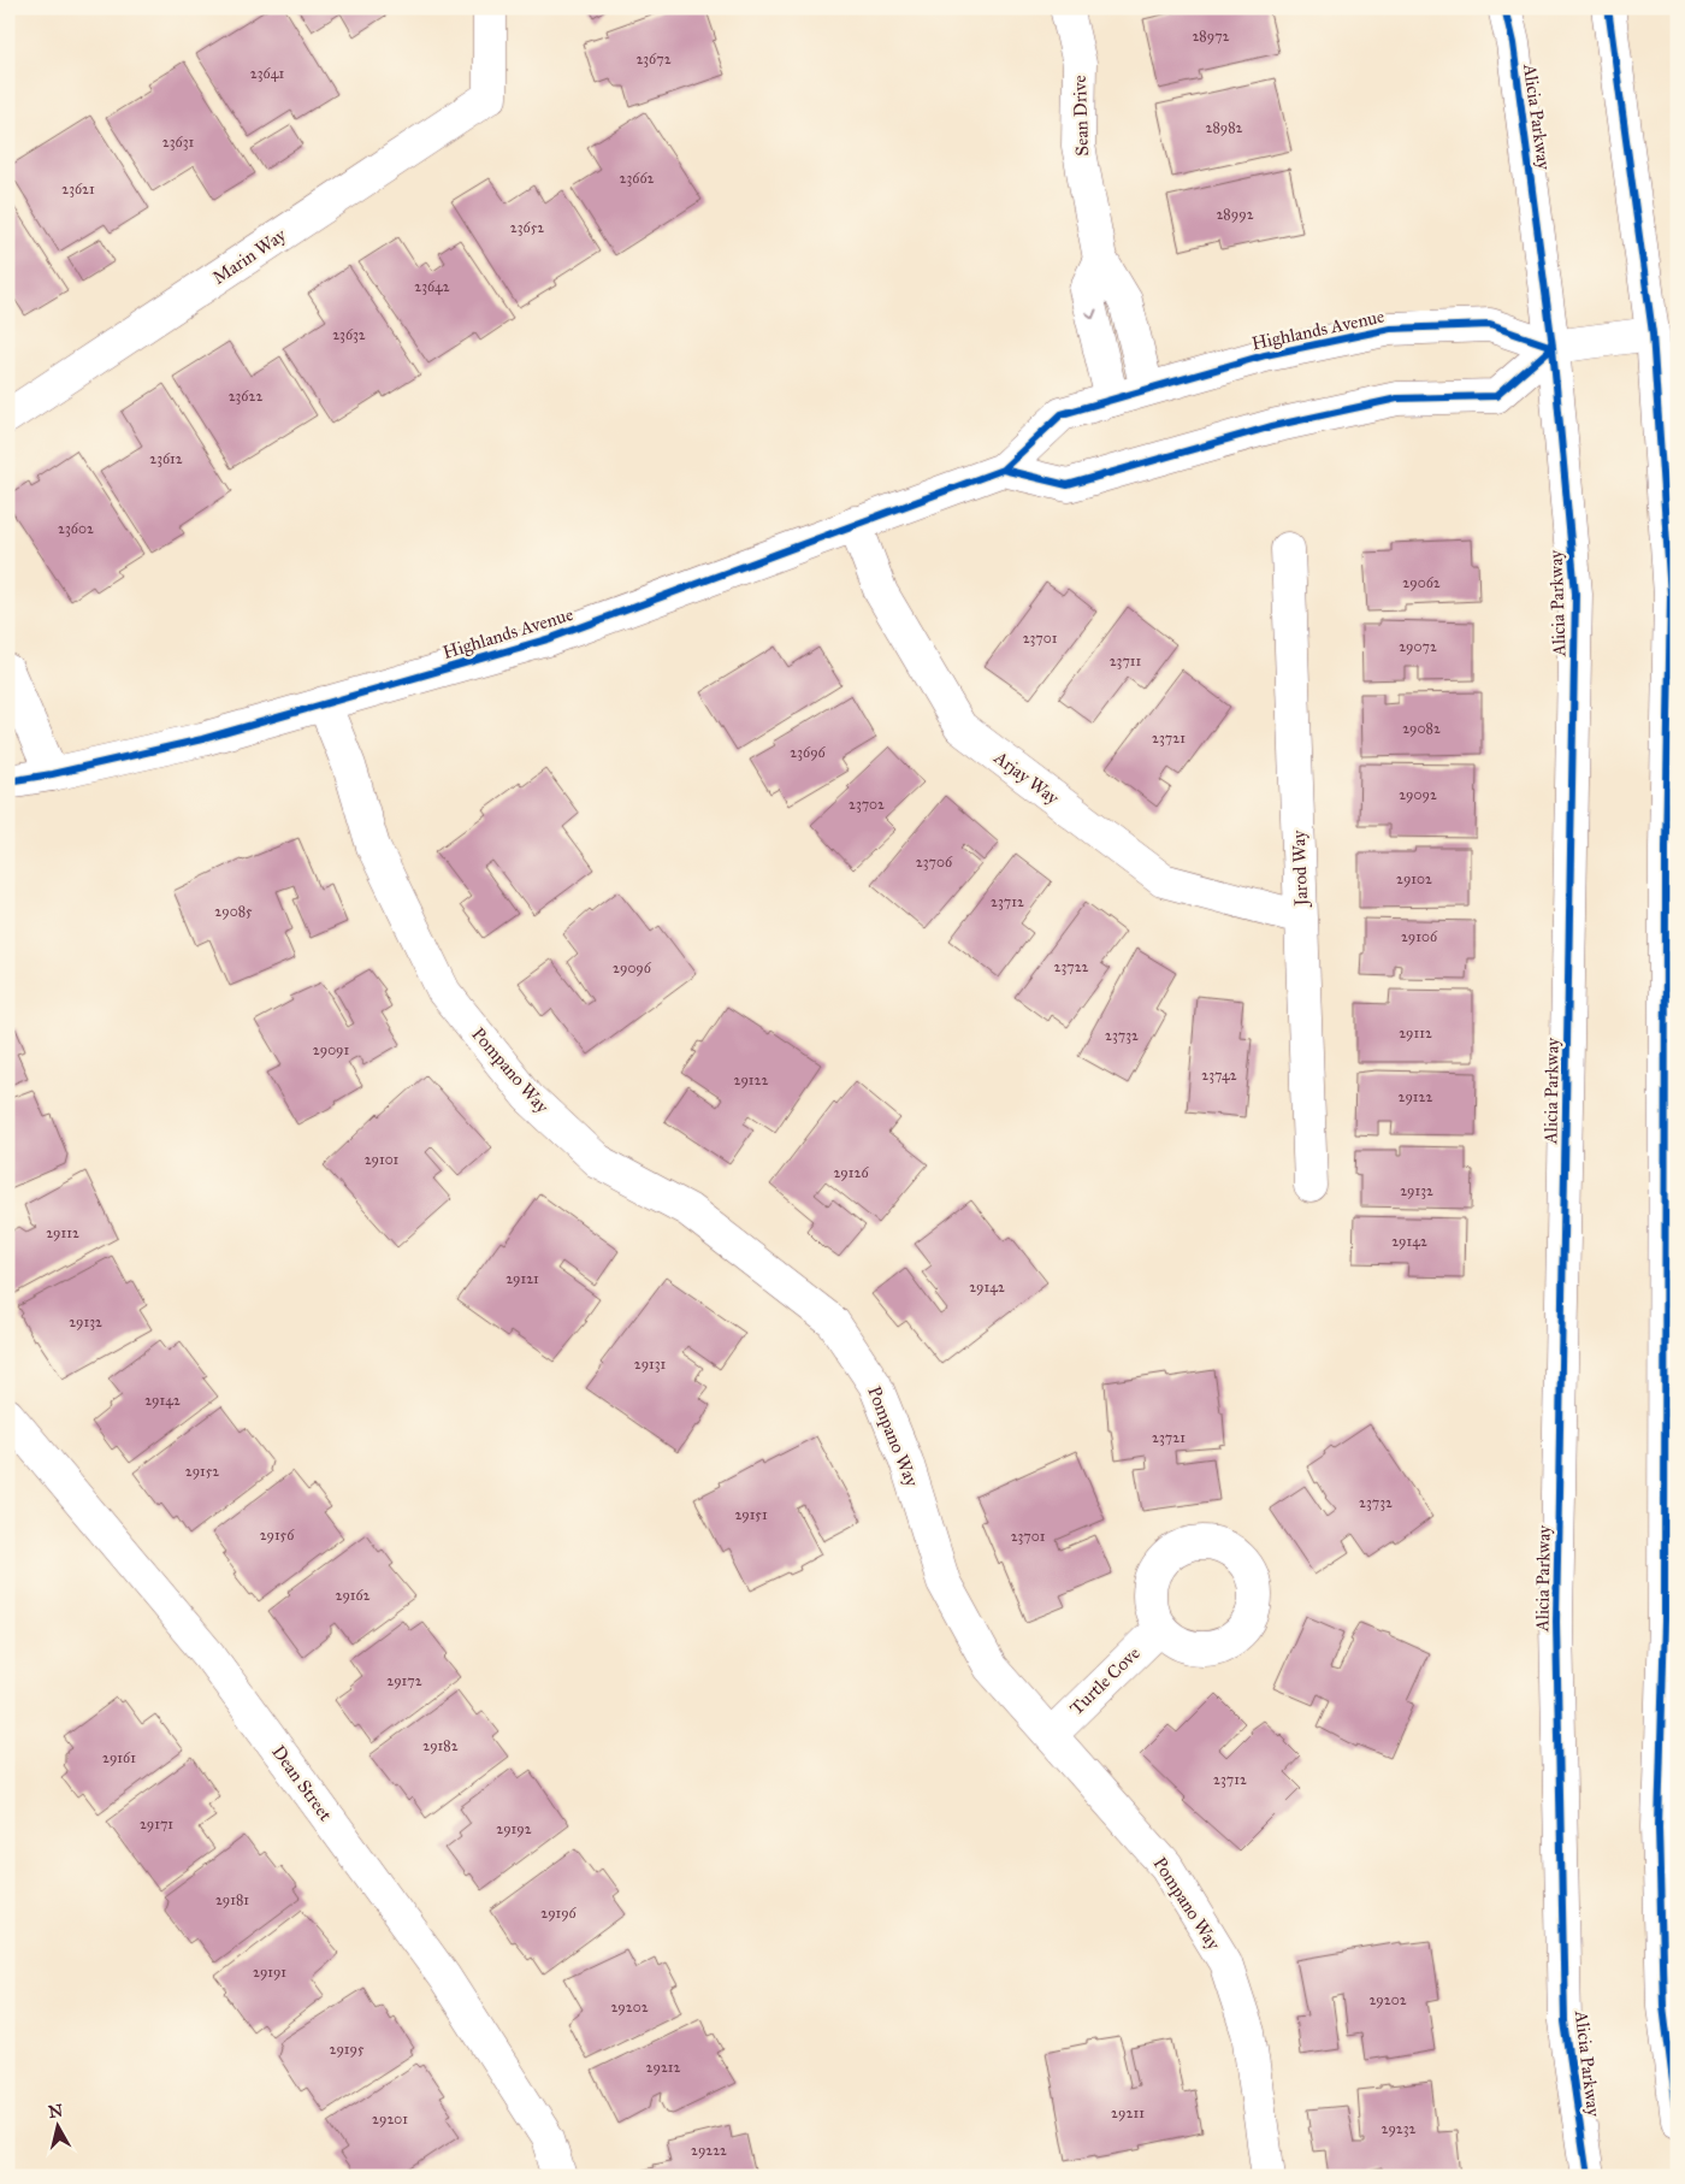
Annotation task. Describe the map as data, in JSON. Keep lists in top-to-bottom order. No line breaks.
{"streets":{"main road":["Sean Drive","Alicia Parkway","Marin Way","Highlands Avenue","Arjay Way","Jarod Way","Pompano Way","Turtle Cove","Dean Street"]},"crossings":[["Sean Drive","Highlands Avenue"],["Alicia Parkway","Highlands Avenue"],["Highlands Avenue","Arjay Way"],["Highlands Avenue","Pompano Way"],["Arjay Way","Jarod Way"],["Pompano Way","Turtle Cove"]],"house_numbers":["28972","23672","23641","28982","23631","23662","23621","28992","23652","23642","23632","23622","23612","23602","29062","23701","29072","23711","29082","23721","23696","29092","23702","23706","29102","23712","29085","29106","23722","29096","29112","23732","29091","23742","29122","29122","29101","29126","29132","29112","29142","29121","29142","29132","29131","29142","23721","29152","23732","29151","29156","23701","29162","29172","29182","29161","23712","29171","29192","29181","29196","29191","29202","29202","29195","29212","29211","29201","29232","29222"],"north":"top"}
